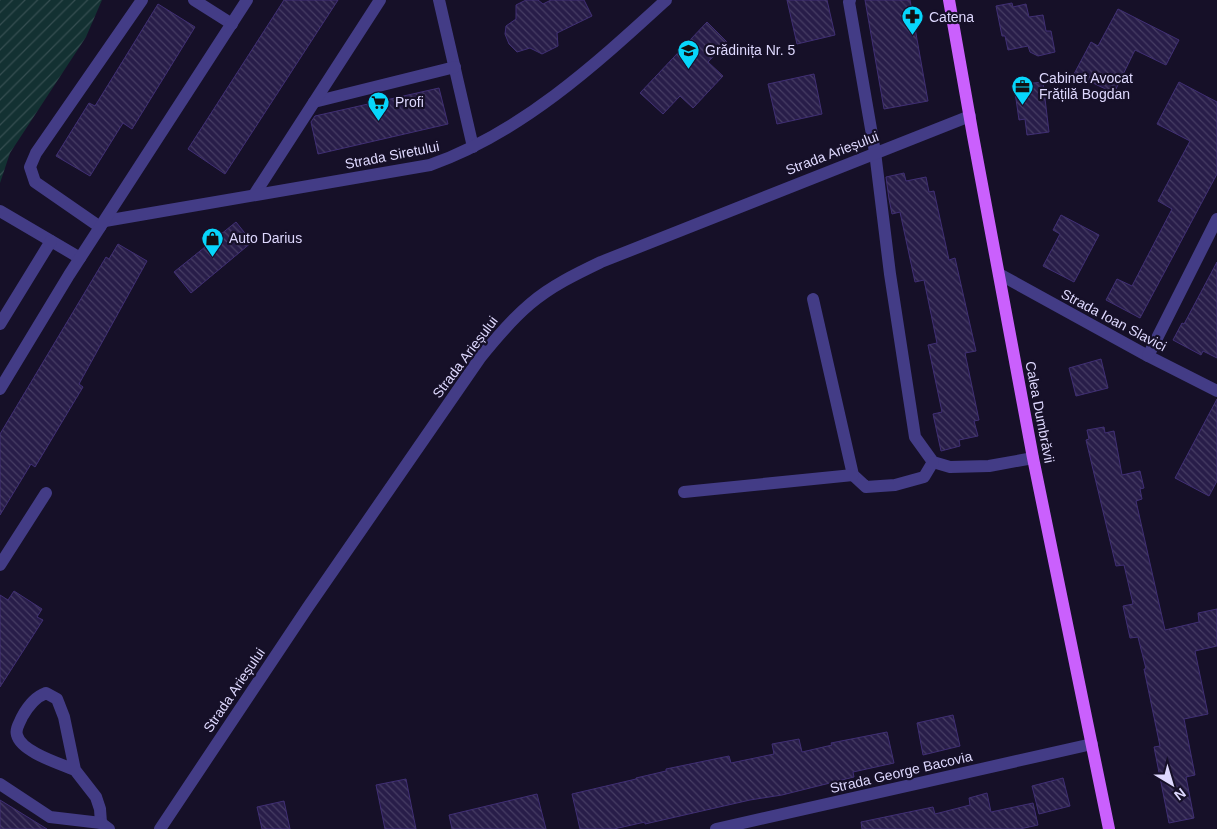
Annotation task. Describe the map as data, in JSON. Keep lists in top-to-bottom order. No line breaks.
{"streets":{"main road":["Calea Dumbrăvii"],"street":["Strada Arieșului","Strada Siretului","Strada Ioan Slavici","Strada George Bacovia"]},"crossings":[["Strada Arieșului","Calea Dumbrăvii"],["Strada Ioan Slavici","Calea Dumbrăvii"],["Calea Dumbrăvii","Strada George Bacovia"]],"places":{"pharmacy":["Catena"],"school or university":["Grădinița Nr. 5"],"office":["Cabinet Avocat Frățilă Bogdan"],"supermarket":["Profi"],"shop":["Auto Darius"]},"north":"bottom right"}
